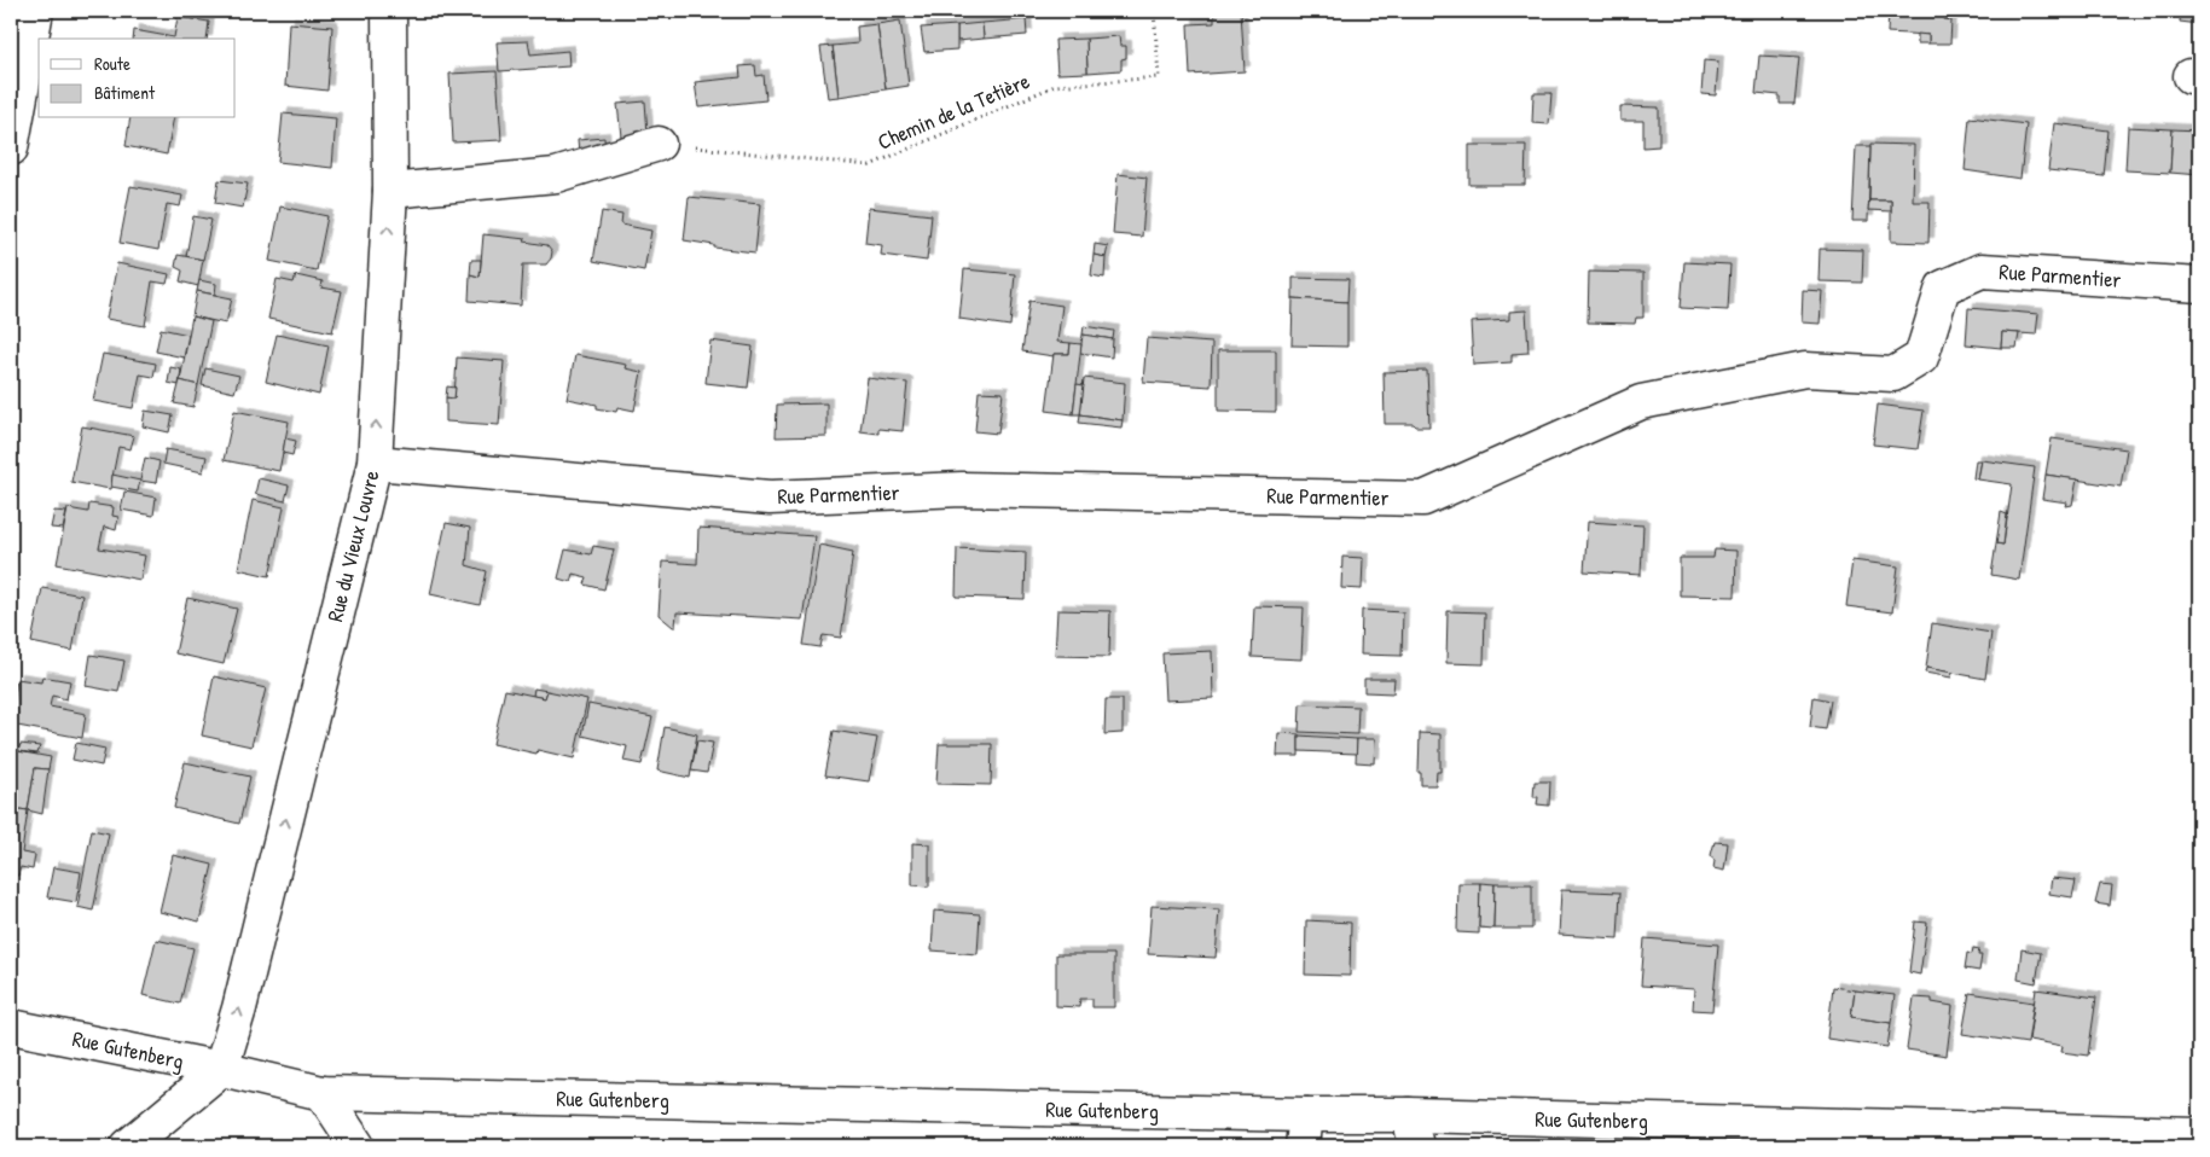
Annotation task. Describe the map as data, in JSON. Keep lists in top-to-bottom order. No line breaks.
{"streets":{"street":["Rue Parmentier","Rue du Vieux Louvre","Rue Gutenberg"],"path":["Chemin de la Tetière"]},"crossings":[["Rue Parmentier","Rue du Vieux Louvre"],["Rue du Vieux Louvre","Rue Gutenberg"]],"one_way":["Rue du Vieux Louvre"],"legend":["Route","Bâtiment"]}
